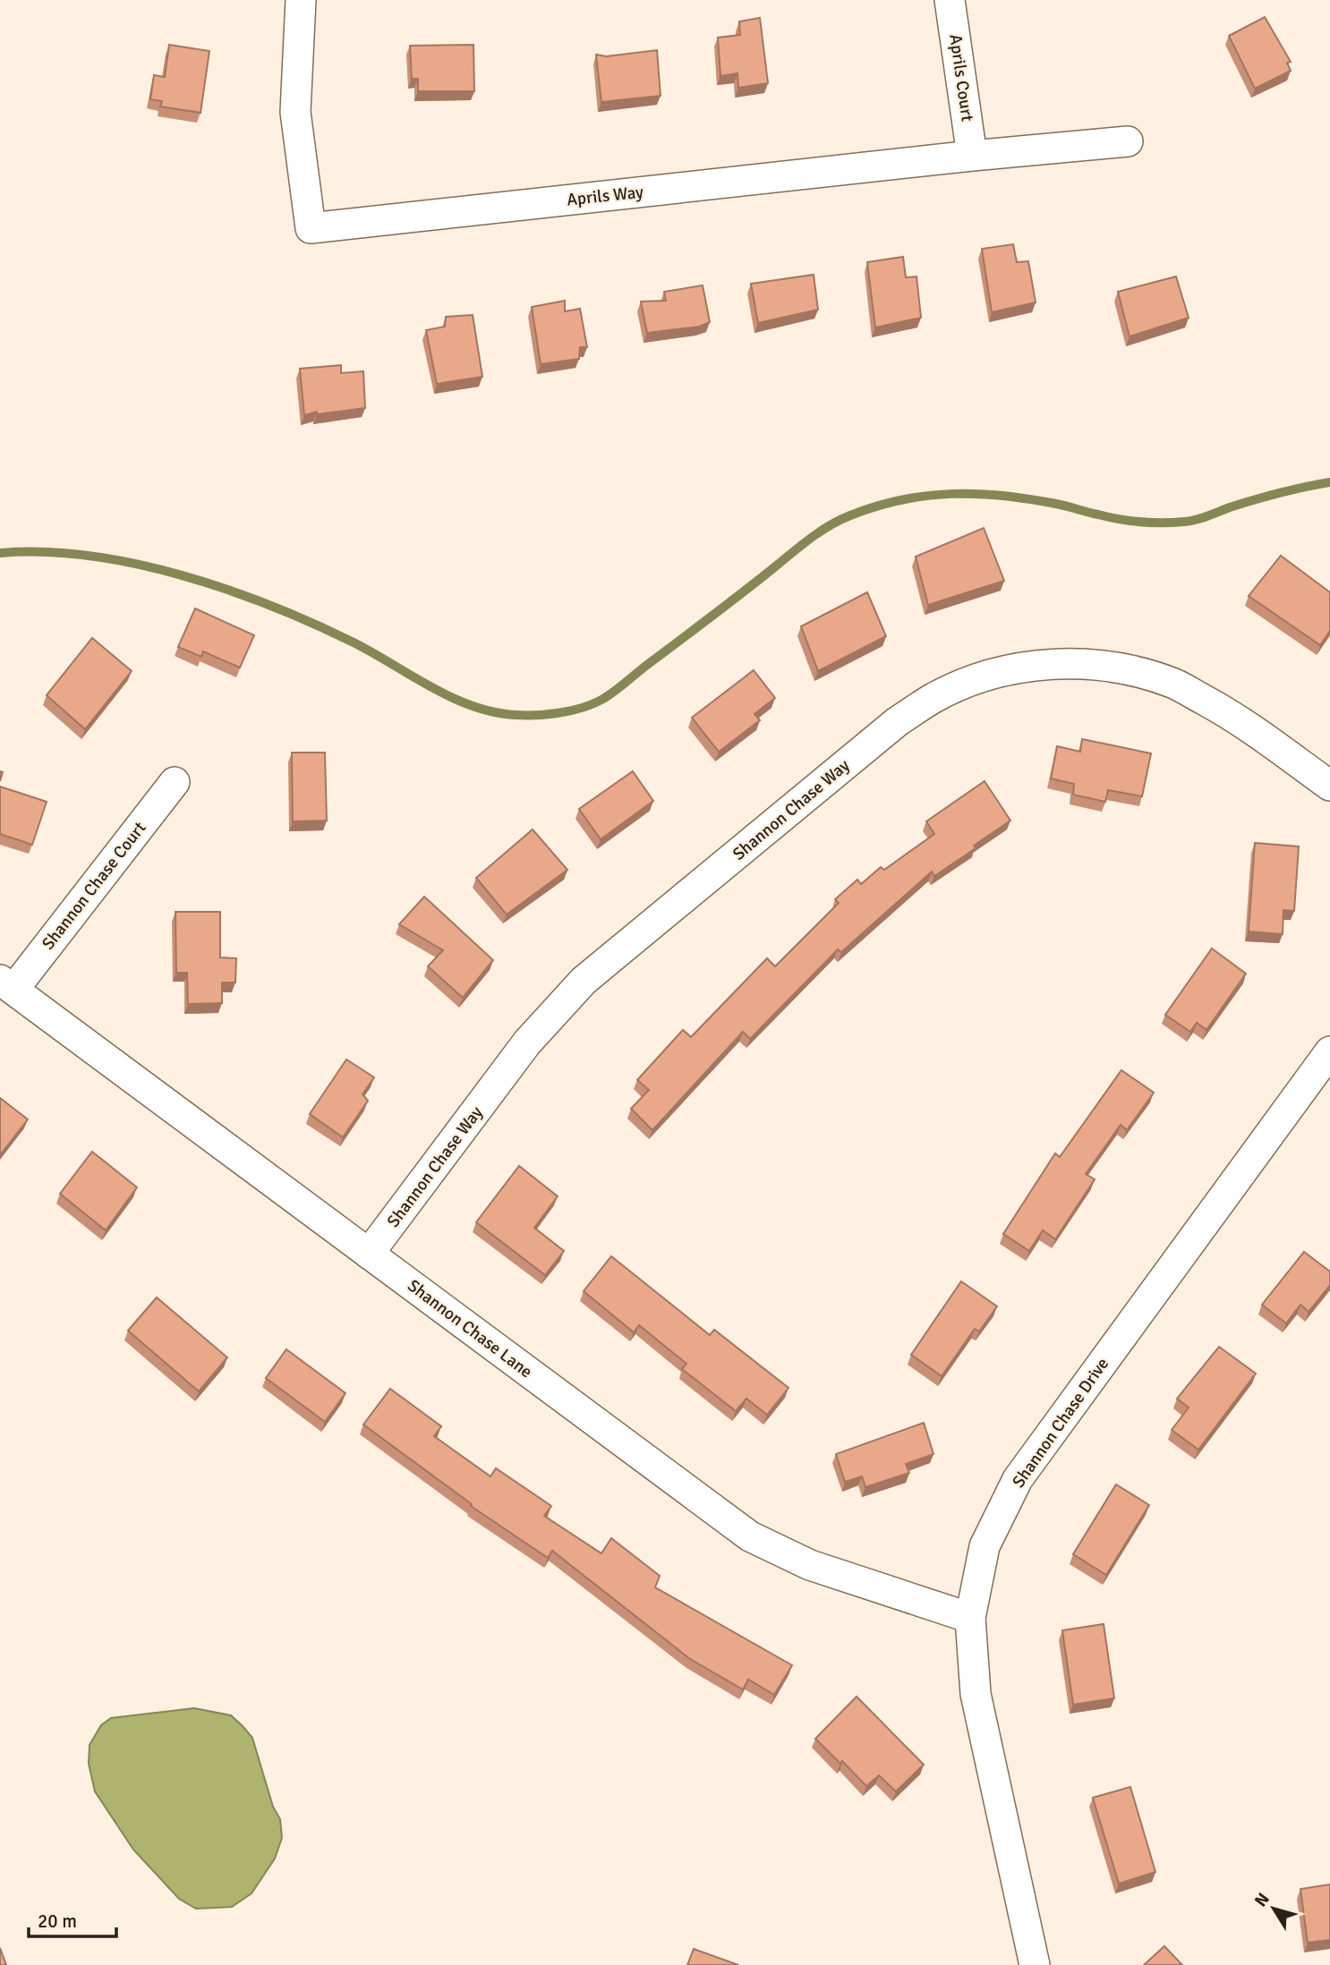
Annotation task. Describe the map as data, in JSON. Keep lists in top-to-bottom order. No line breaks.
{"streets":{"street":["Aprils Court","Aprils Way","Shannon Chase Way","Shannon Chase Court","Shannon Chase Lane","Shannon Chase Drive"]},"crossings":[["Aprils Court","Aprils Way"],["Shannon Chase Way","Shannon Chase Lane"],["Shannon Chase Court","Shannon Chase Lane"],["Shannon Chase Lane","Shannon Chase Drive"]],"scale_bar":"20 m","north":"top left"}
